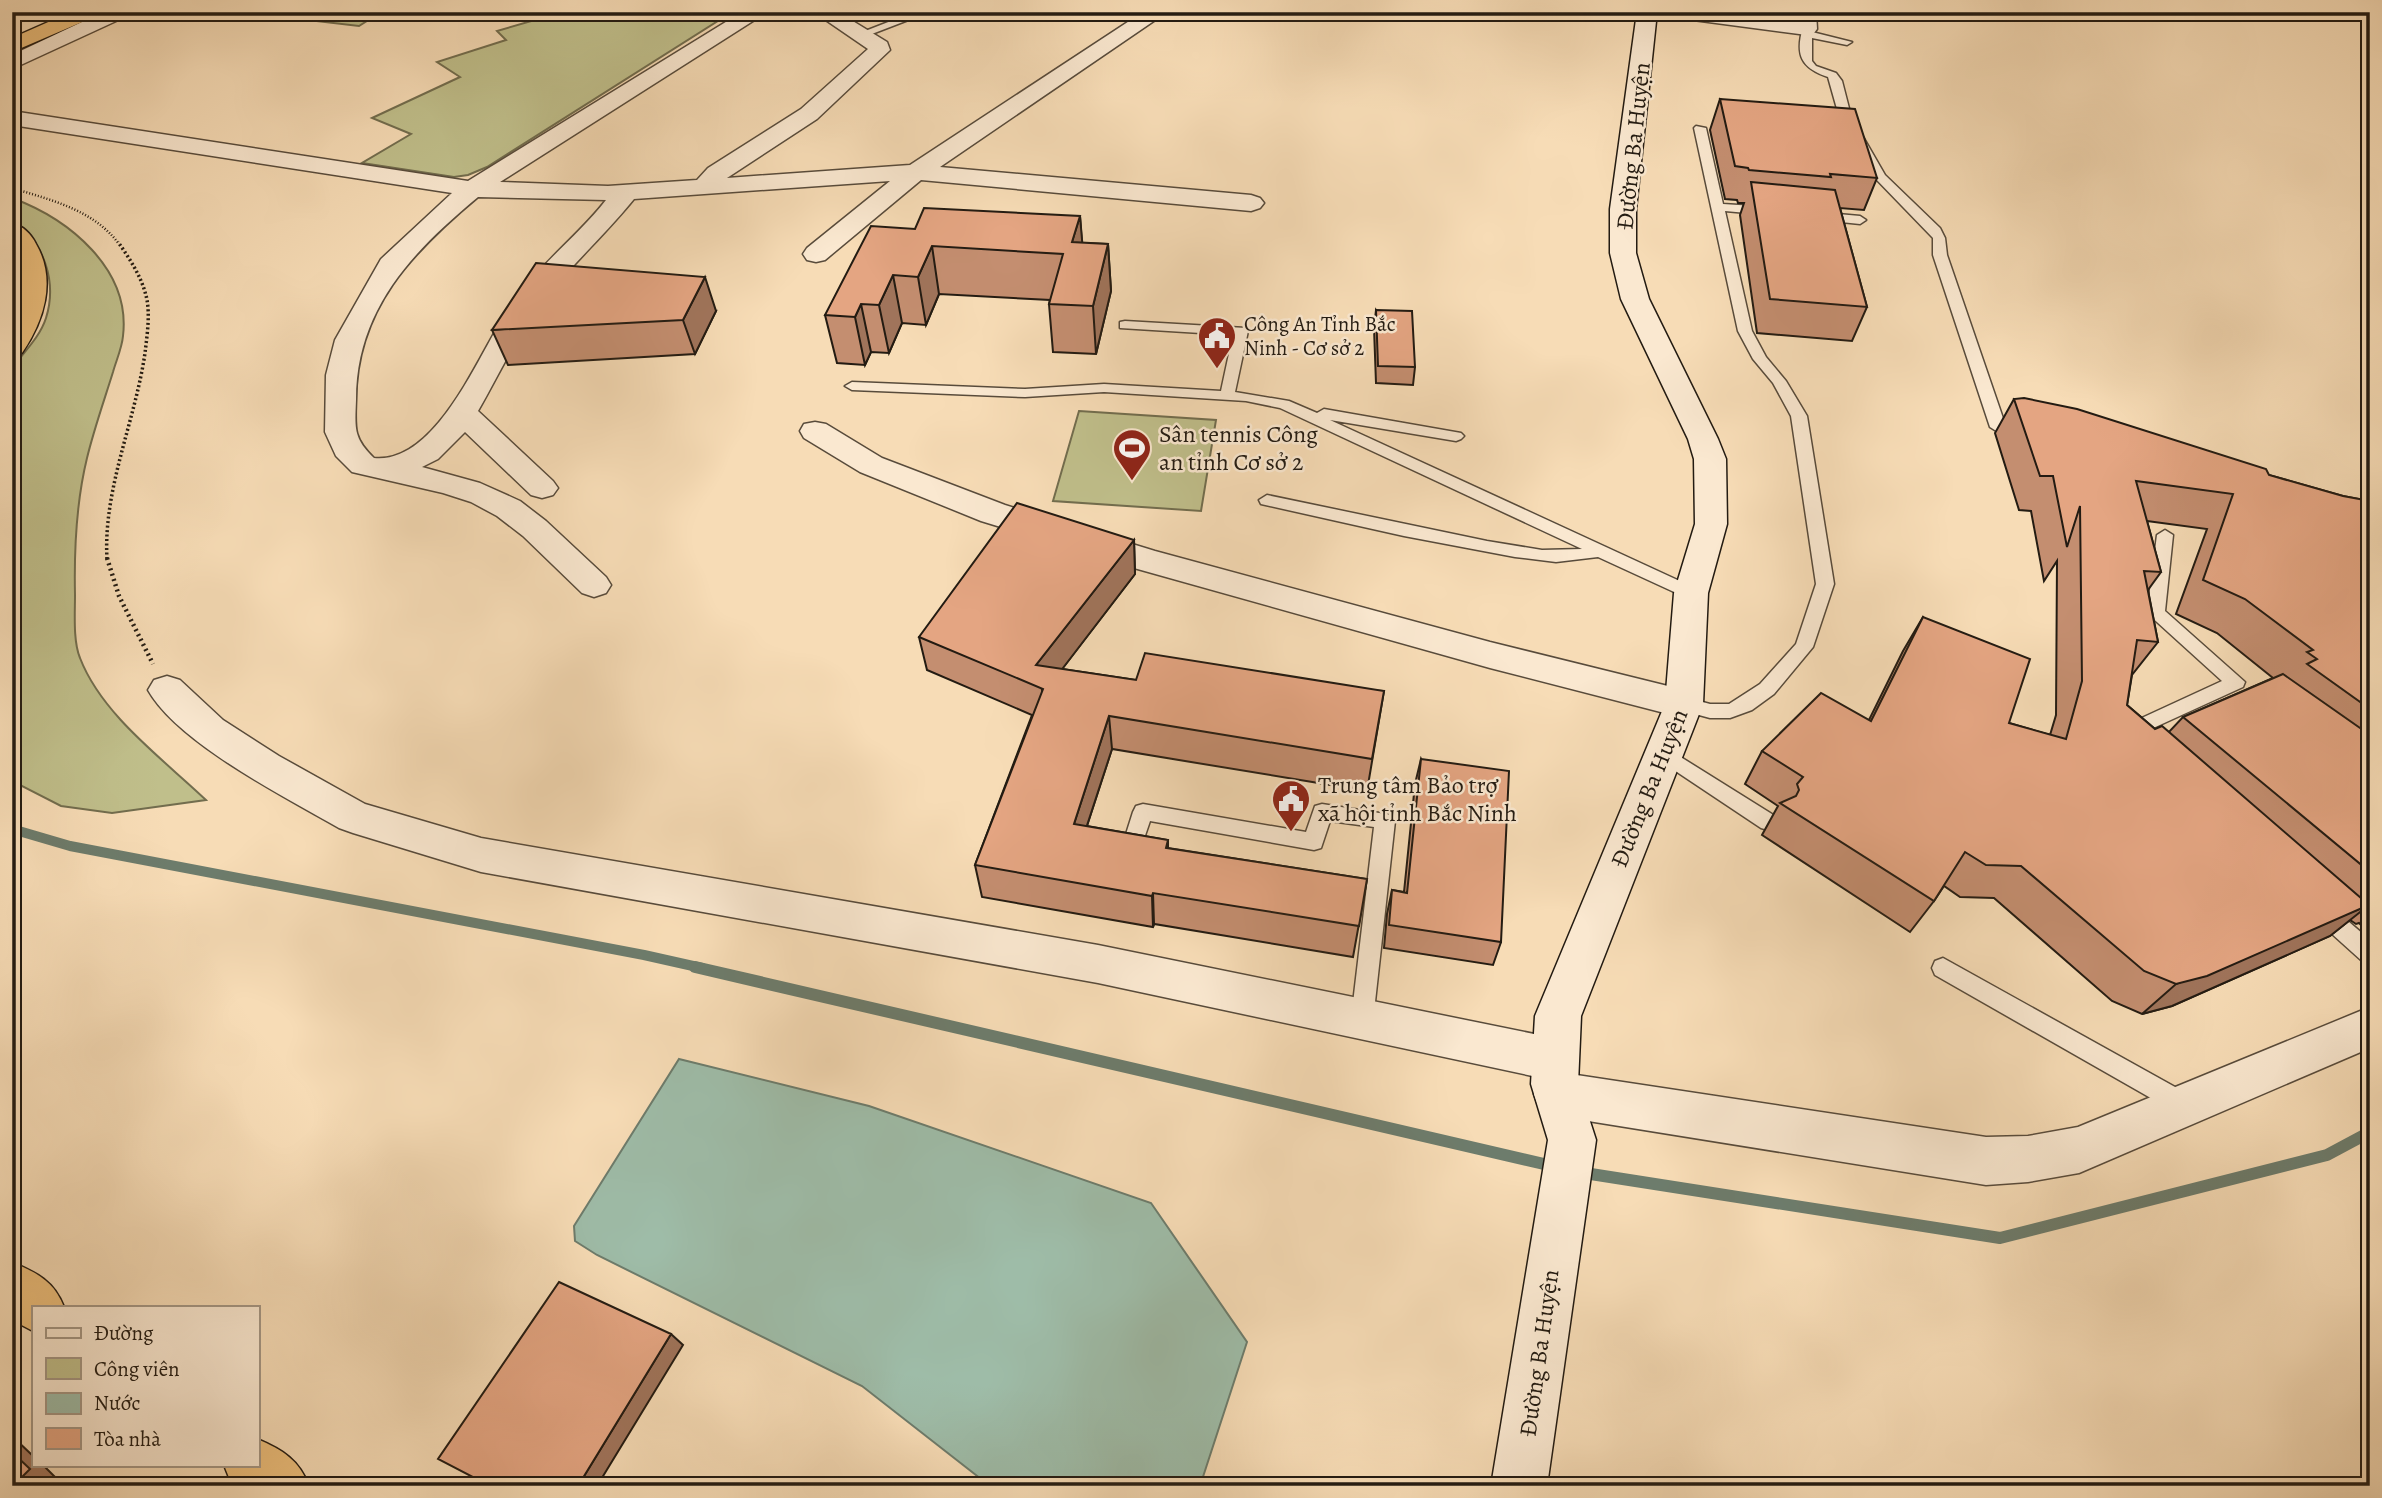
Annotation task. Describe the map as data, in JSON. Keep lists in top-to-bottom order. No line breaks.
{"streets":{"street":["Đường Ba Huyện"]},"places":{"public building":["Công An Tỉnh Bắc Ninh - Cơ sở 2","Trung tâm Bảo trợ xã hội tỉnh Bắc Ninh"],"sports":["Sân tennis Công an tỉnh Cơ sở 2"]},"legend":["Đường","Công viên","Nước","Tòa nhà"]}
